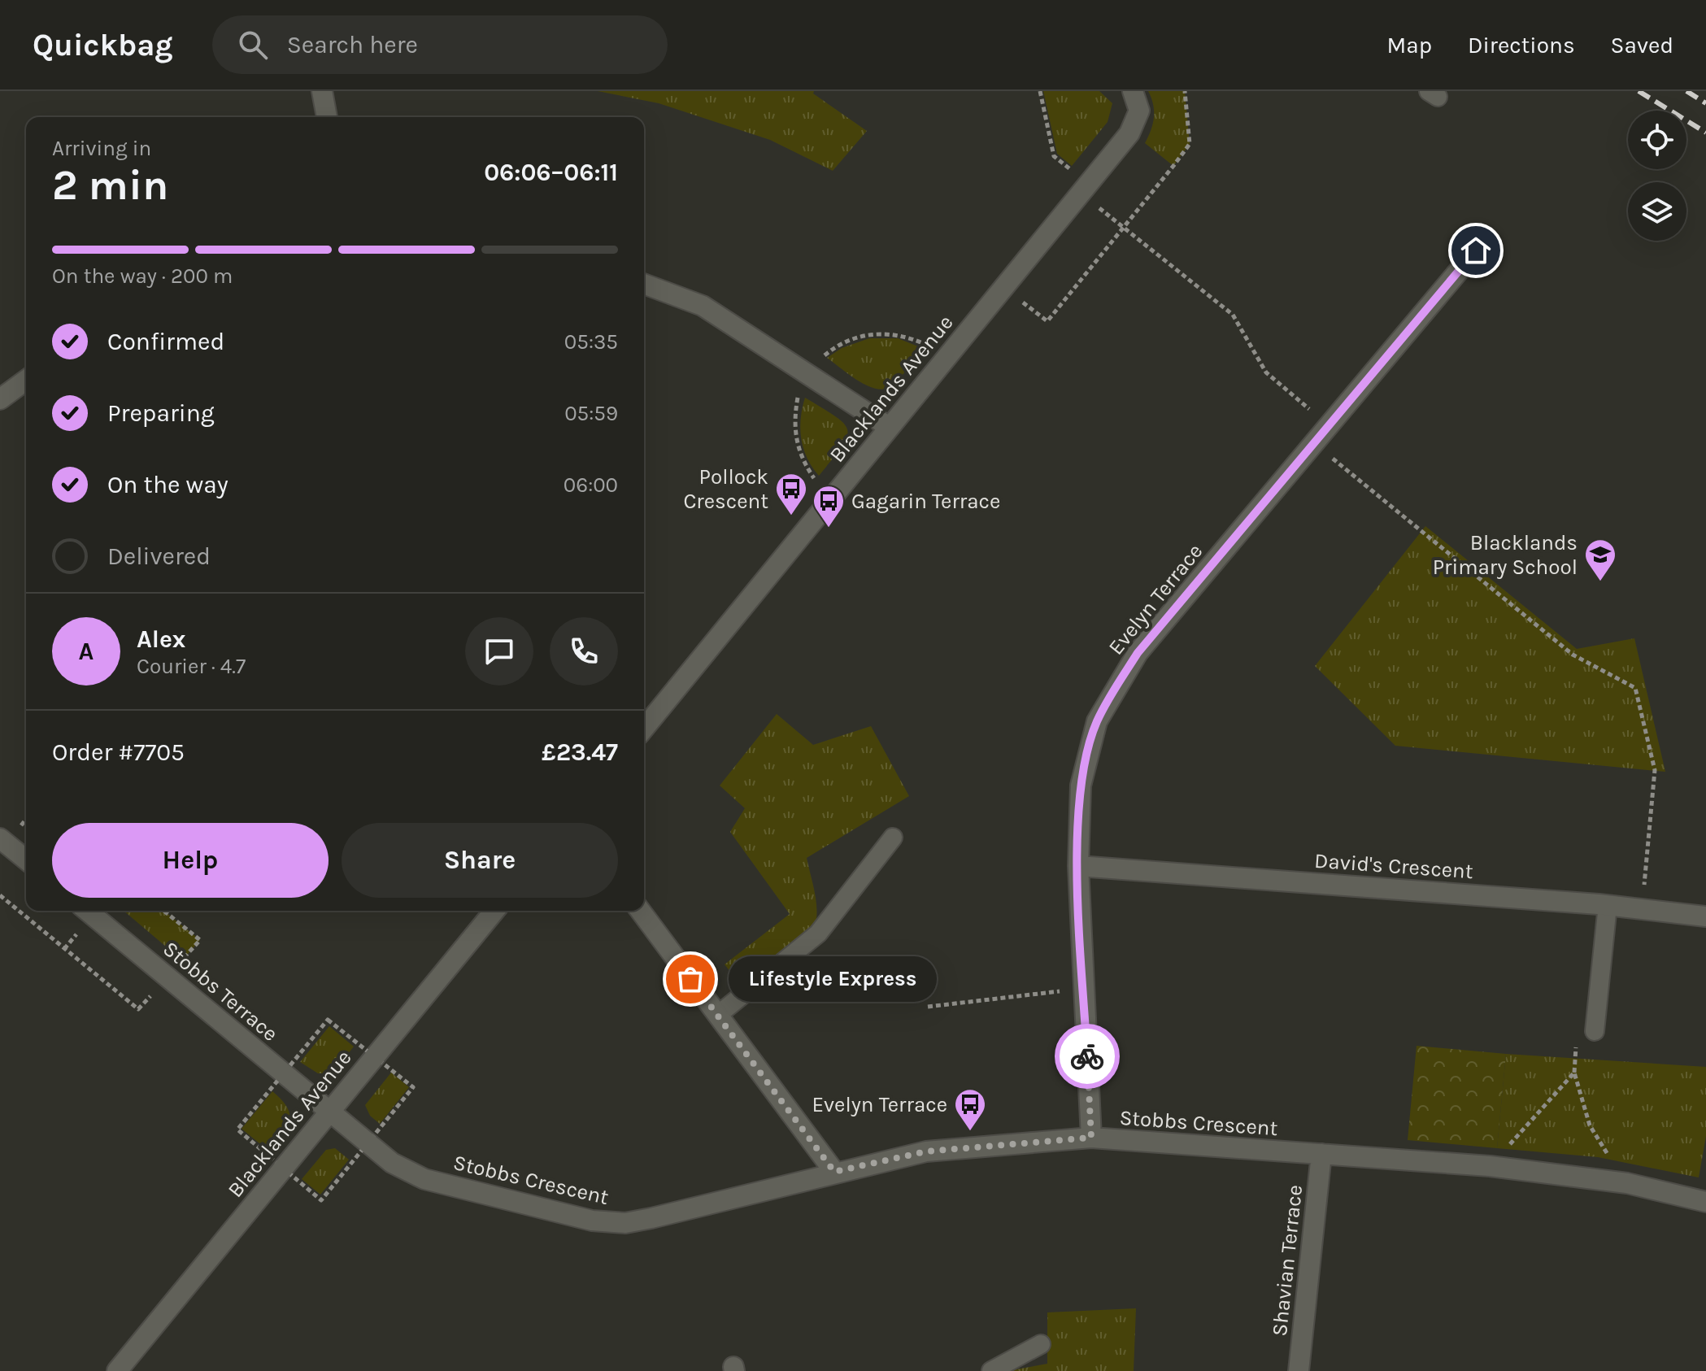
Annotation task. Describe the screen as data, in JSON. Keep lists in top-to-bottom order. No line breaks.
{"streets":{"street":["Blacklands Avenue","Evelyn Terrace","David's Crescent","Stobbs Terrace","Stobbs Crescent","Shavian Terrace"]},"crossings":[["Blacklands Avenue","Stobbs Terrace"],["Blacklands Avenue","Stobbs Crescent"],["Evelyn Terrace","David's Crescent"],["Evelyn Terrace","Stobbs Crescent"],["Stobbs Terrace","Stobbs Crescent"],["Stobbs Crescent","Shavian Terrace"]],"places":{"bus stop":["Pollock Crescent","Gagarin Terrace","Evelyn Terrace"],"school or university":["Blacklands Primary School"],"other":["Lifestyle Express"]},"page":{"header":"Quickbag","search":"Search here","nav":["Map","Directions","Saved"],"heading":["2 min","Arriving in","06:06–06:11"],"panel":["Alex","Courier · 4.7","Order #7705","£23.47"],"bar":"On the way · 200 m","list":[["Confirmed","05:35"],["Preparing","05:59"],["On the way","06:00"],"Delivered"],"round":"A","buttons":["Help","Share"],"bubble":"Lifestyle Express"}}
